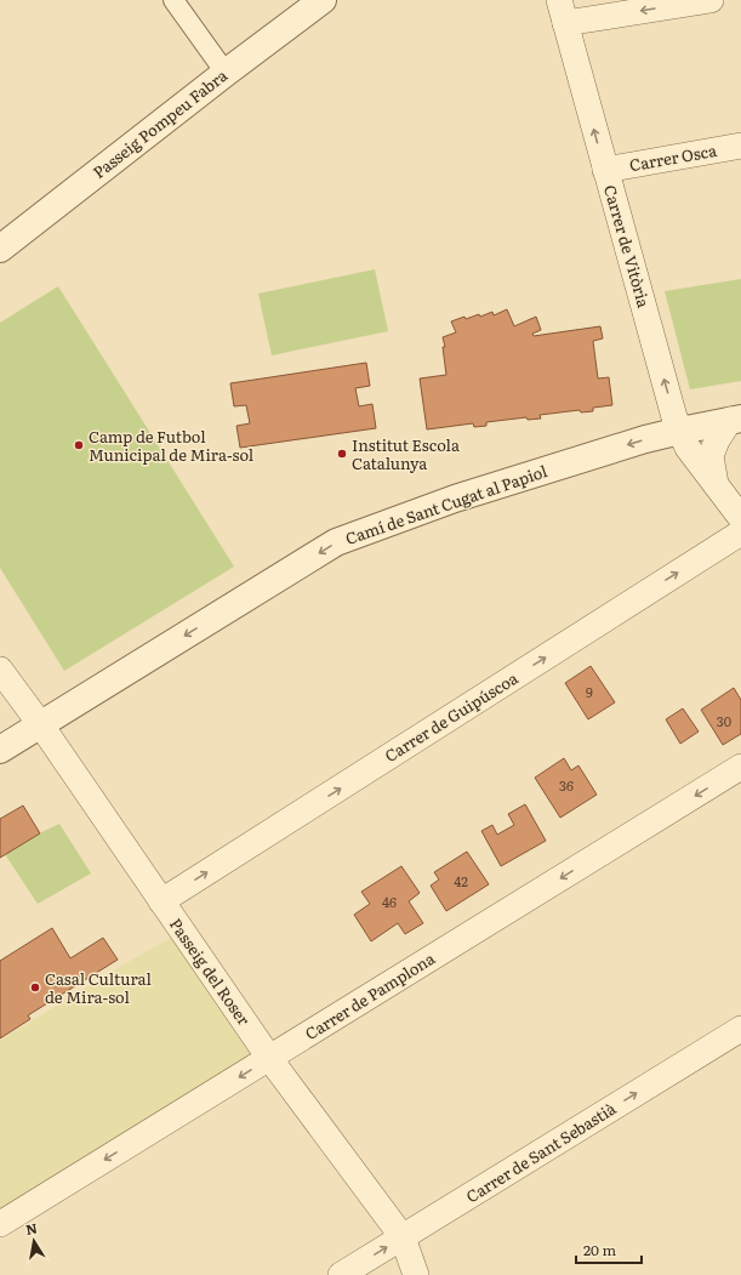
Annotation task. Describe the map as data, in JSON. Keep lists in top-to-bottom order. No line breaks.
{"streets":{"street":["Passeig Pompeu Fabra","Carrer Osca","Carrer de Vitòria","Camí de Sant Cugat al Papiol","Carrer de Guipúscoa","Passeig del Roser","Carrer de Pamplona","Carrer de Sant Sebastià"]},"crossings":[["Carrer Osca","Carrer de Vitòria"],["Carrer de Vitòria","Camí de Sant Cugat al Papiol"],["Camí de Sant Cugat al Papiol","Passeig del Roser"],["Carrer de Guipúscoa","Passeig del Roser"],["Passeig del Roser","Carrer de Pamplona"],["Passeig del Roser","Carrer de Sant Sebastià"]],"one_way":["Carrer de Vitòria","Camí de Sant Cugat al Papiol","Carrer de Guipúscoa","Carrer de Pamplona","Carrer de Sant Sebastià"],"places":["Camp de Futbol Municipal de Mira-sol","Institut Escola Catalunya","Casal Cultural de Mira-sol"],"house_numbers":["9","30","36","42","46"],"scale_bar":"20 m","north":"top"}
